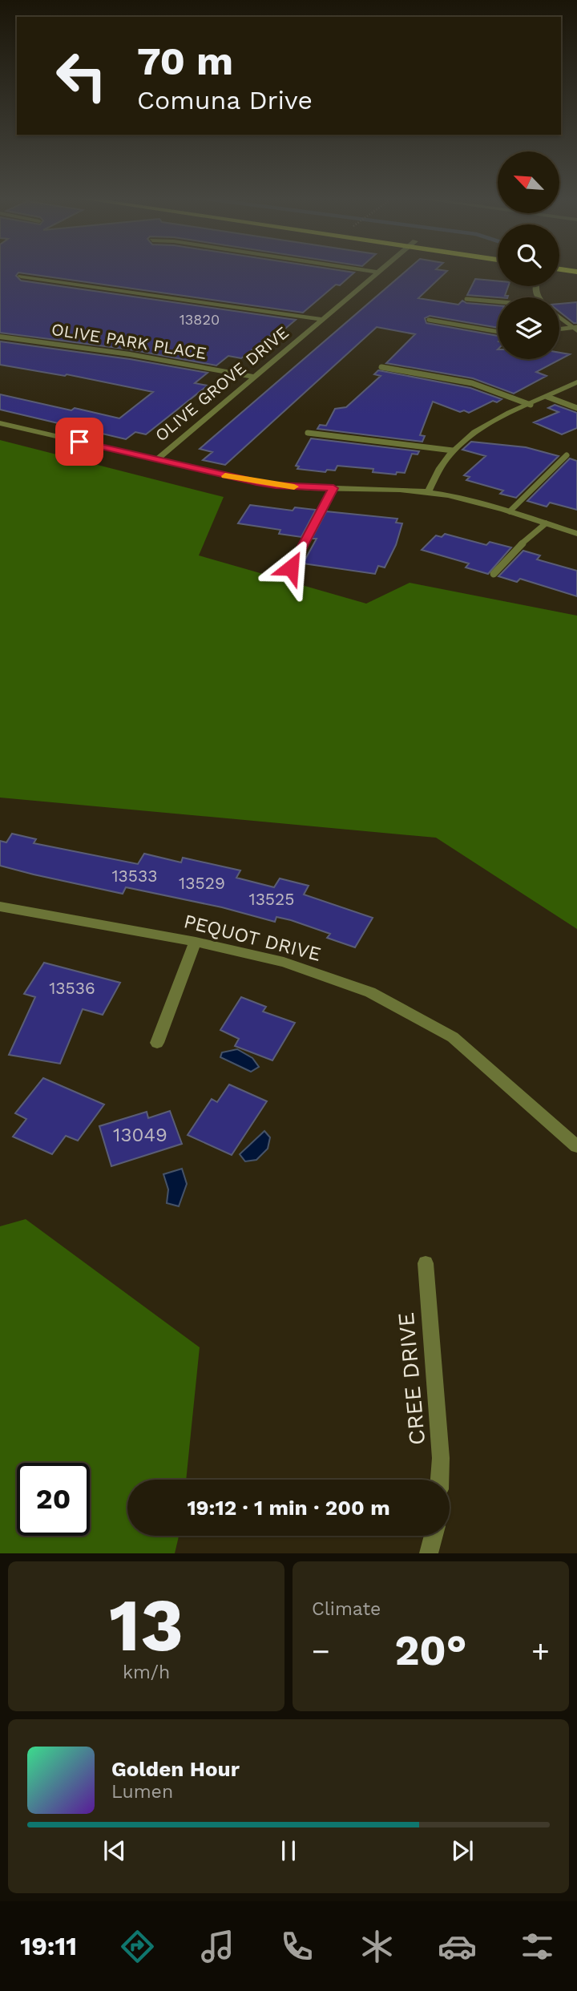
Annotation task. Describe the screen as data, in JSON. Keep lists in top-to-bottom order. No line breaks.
{"streets":{"street":["OLIVE PARK PLACE","OLIVE GROVE DRIVE","PEQUOT DRIVE","CREE DRIVE"]},"crossings":[["OLIVE PARK PLACE","OLIVE GROVE DRIVE"]],"house_numbers":["13820","13533","13529","13525","13536","13049"],"north":"top left","page":{"turn":["70 m","Comuna Drive"],"limit":"20","trip":"19:12 · 1 min · 200 m","tile":[["13","km/h"],"Climate"],"heat":["−","20°","+"],"song":["Golden Hour","Lumen"],"tabs":"19:11"}}
